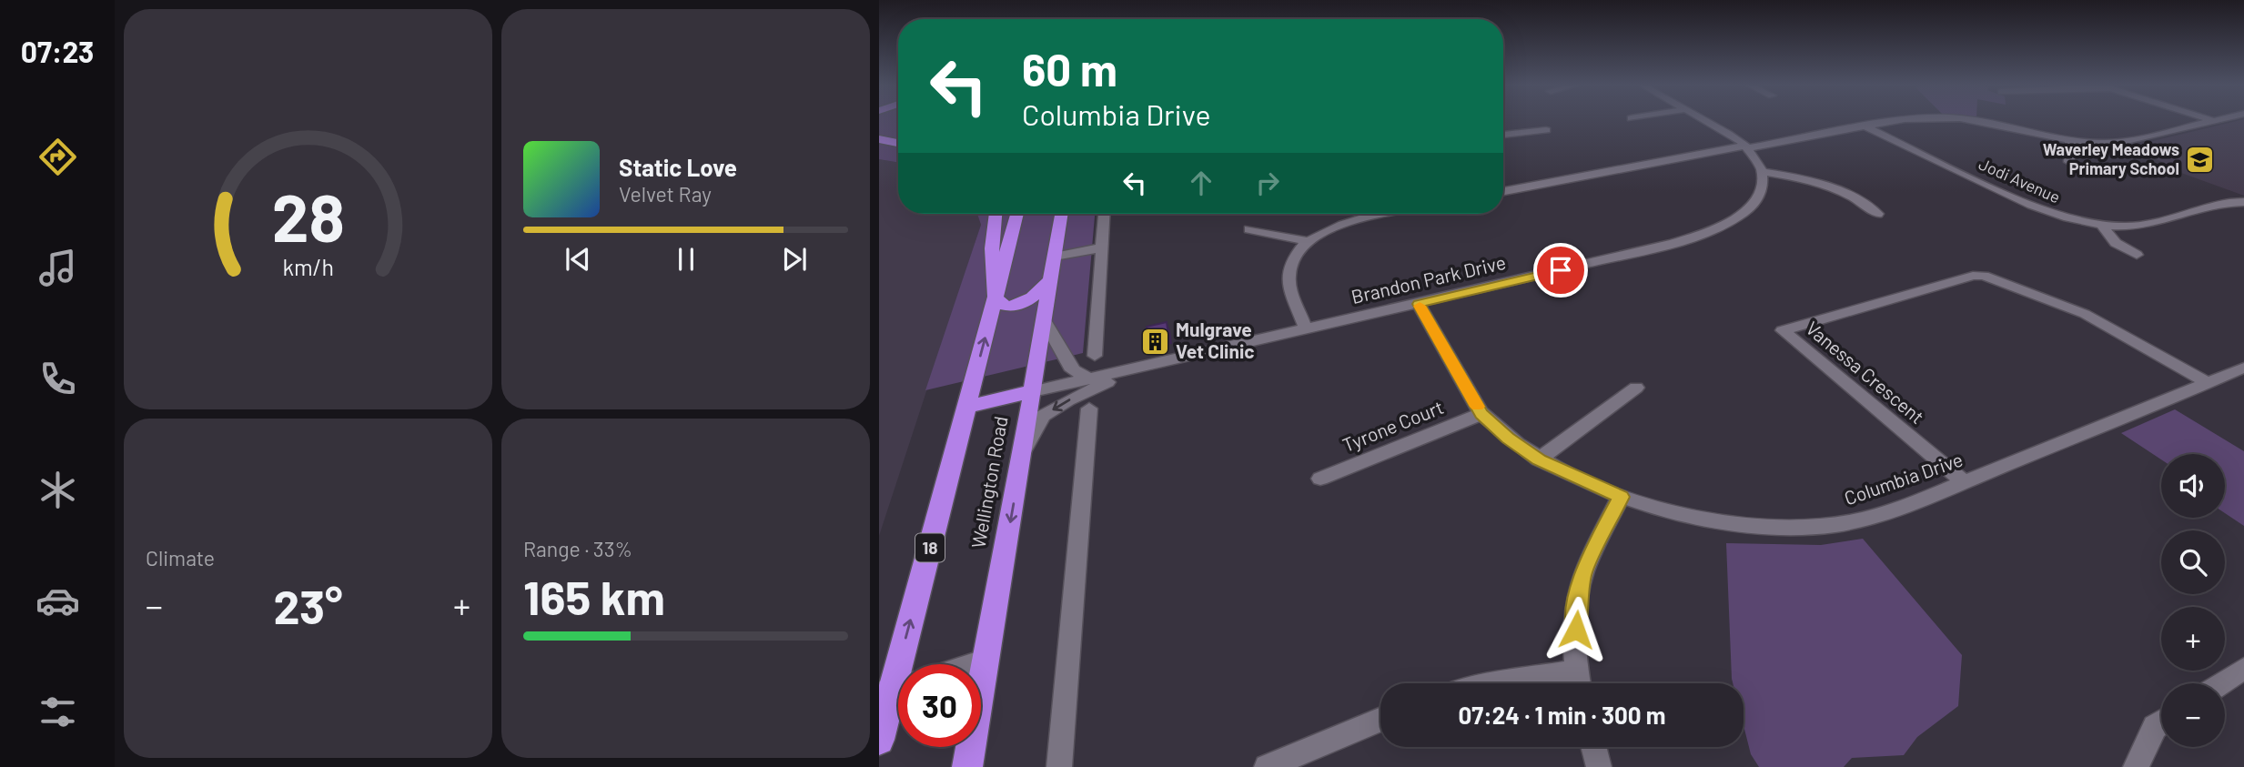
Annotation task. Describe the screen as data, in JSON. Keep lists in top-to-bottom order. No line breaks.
{"streets":{"highway":["Wellington Road","18"],"street":["Jodi Avenue","Brandon Park Drive","Vanessa Crescent","Tyrone Court","Columbia Drive"]},"crossings":[["Brandon Park Drive","Columbia Drive"],["Brandon Park Drive","Wellington Road"],["Vanessa Crescent","Columbia Drive"],["Tyrone Court","Columbia Drive"]],"places":{"school or university":["Waverley Meadows Primary School"],"building":["Mulgrave Vet Clinic"]},"page":{"tabs":"07:23","turn":["60 m","Columbia Drive"],"song":["Static Love","Velvet Ray"],"tile":["Climate",["Range · 33%","165 km"]],"map_buttons":["+","−"],"heat":["−","23°","+"],"limit":"30","trip":"07:24 · 1 min · 300 m","gauge":["28","km/h"]}}
